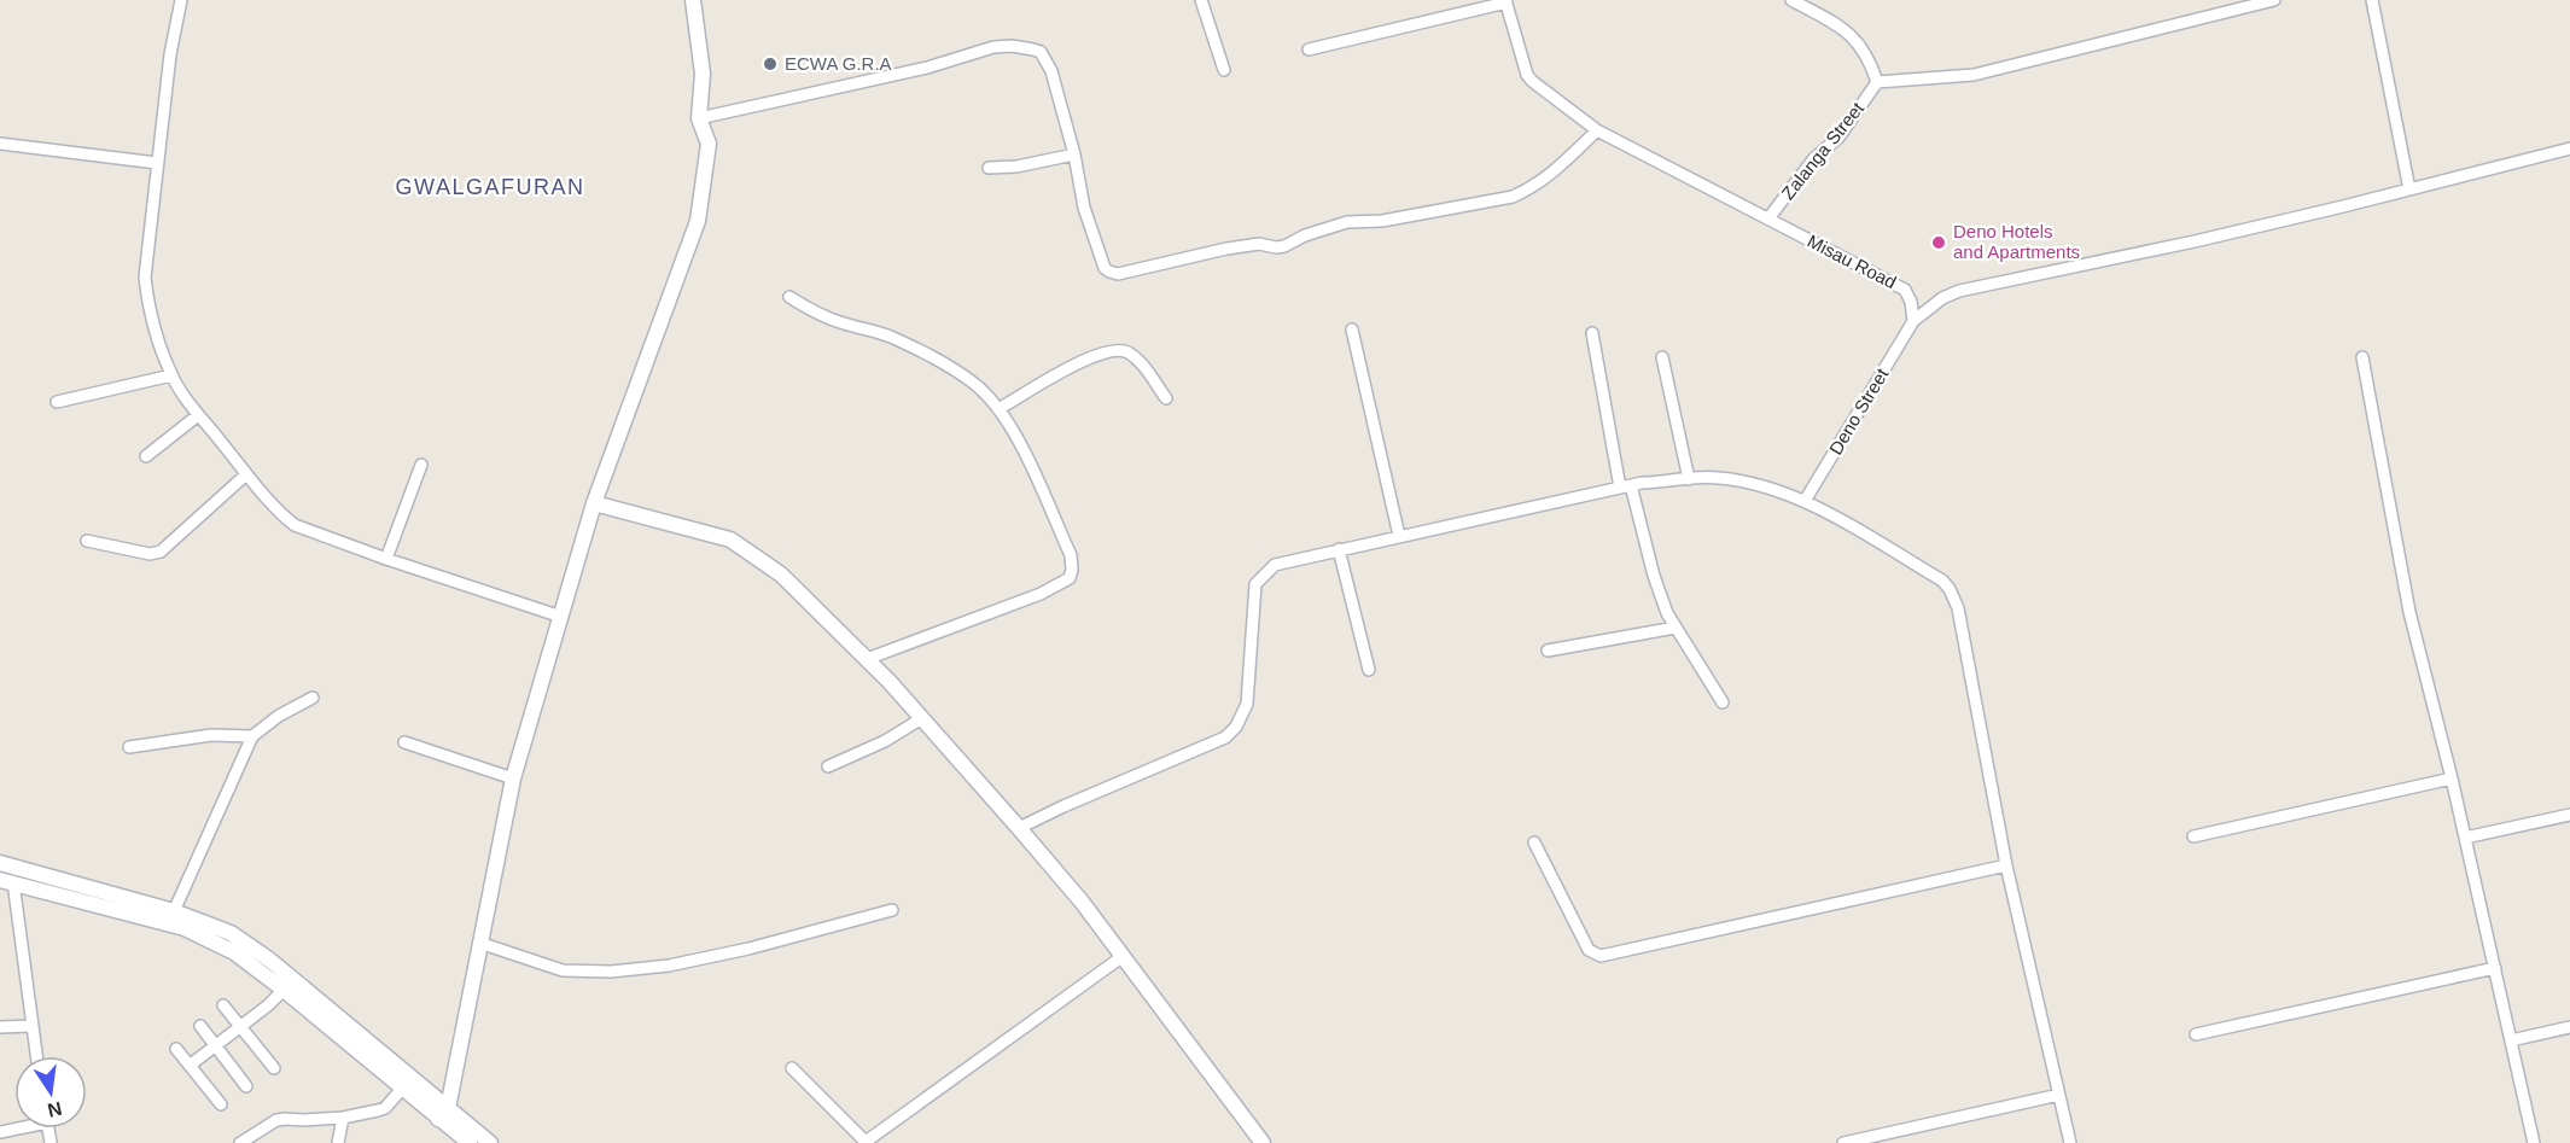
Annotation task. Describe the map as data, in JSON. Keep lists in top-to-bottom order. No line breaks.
{"streets":{"street":["Zalanga Street","Misau Road","Deno Street"]},"crossings":[["Zalanga Street","Misau Road"],["Misau Road","Deno Street"]],"districts":["GWALGAFURAN"],"places":["ECWA G.R.A","Deno Hotels and Apartments"],"north":"bottom"}
